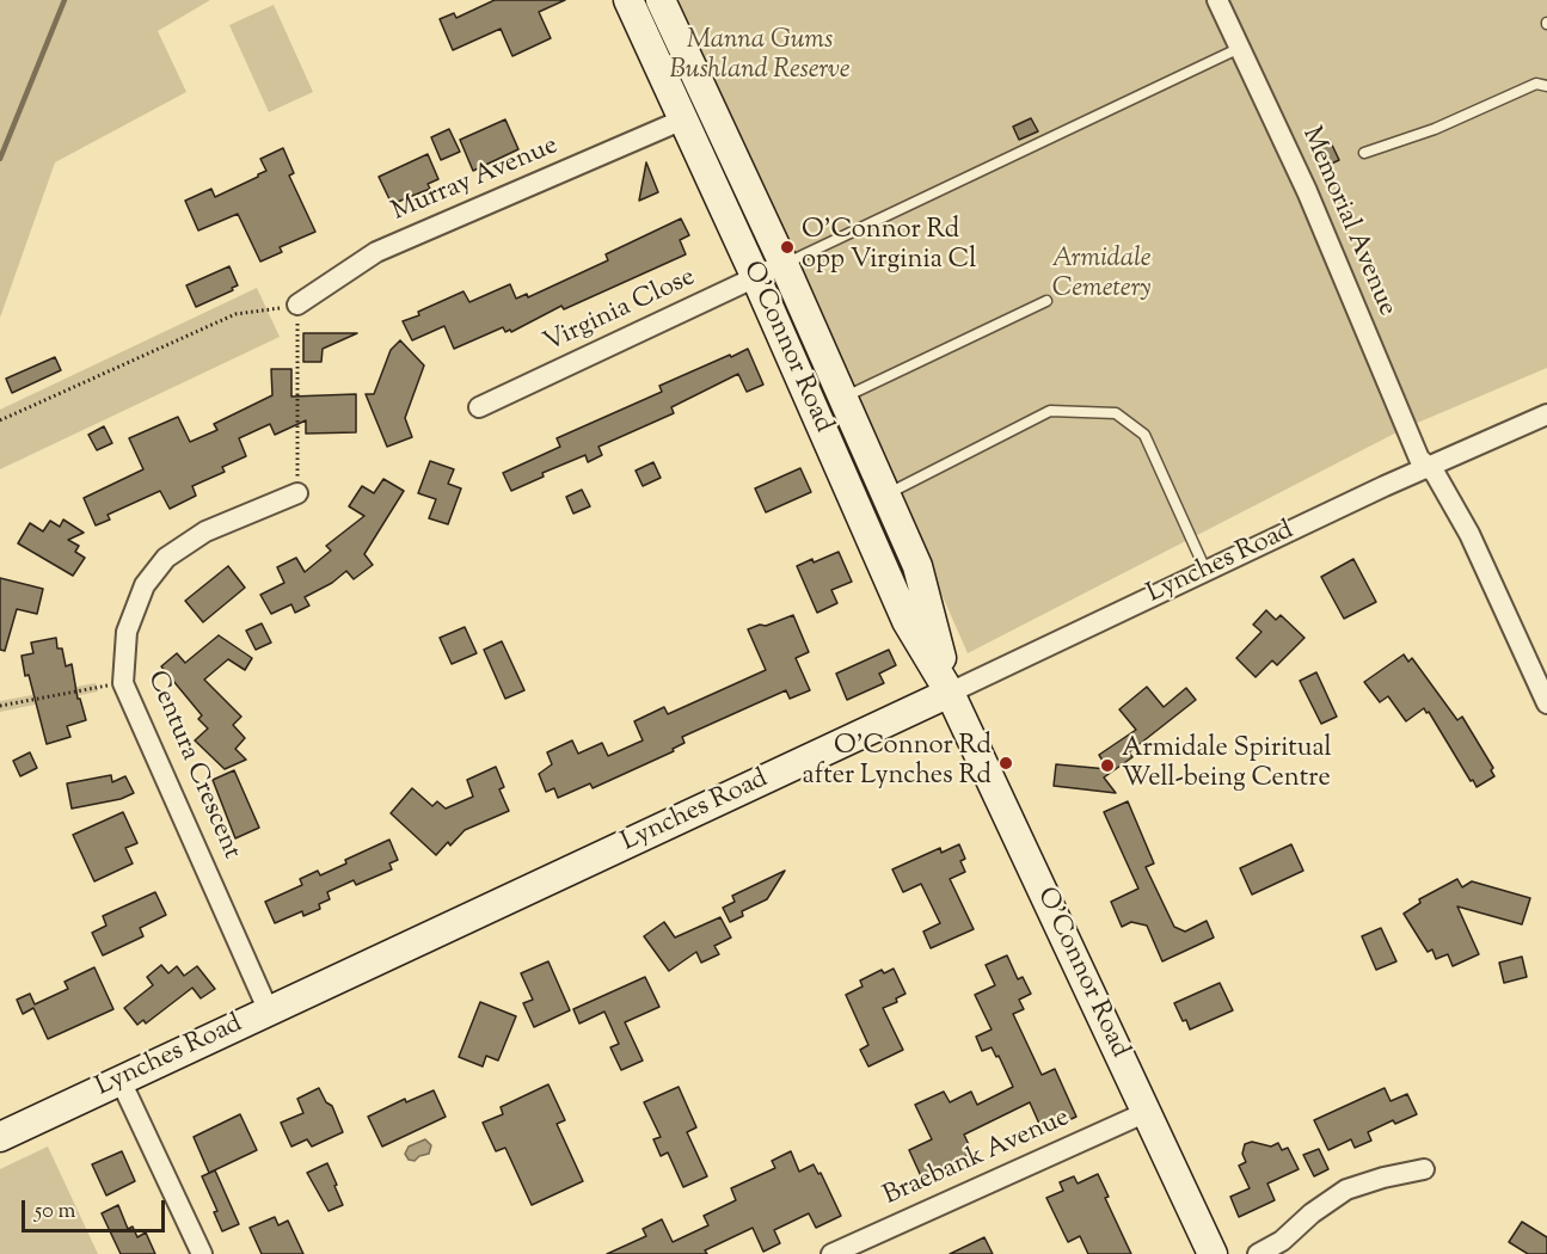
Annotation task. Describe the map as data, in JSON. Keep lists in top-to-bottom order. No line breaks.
{"streets":{"street":["Murray Avenue","Memorial Avenue","Virginia Close","O'Connor Road","Lynches Road","Centura Crescent","Braebank Avenue"]},"crossings":[["Murray Avenue","O'Connor Road"],["Memorial Avenue","Lynches Road"],["Virginia Close","O'Connor Road"],["O'Connor Road","Lynches Road"],["O'Connor Road","Braebank Avenue"],["Lynches Road","Centura Crescent"]],"parks":["Manna Gums Bushland Reserve","Armidale Cemetery"],"places":["O'Connor Rd opp Virginia Cl","O'Connor Rd after Lynches Rd","Armidale Spiritual Well-being Centre"],"scale_bar":"50 m"}
